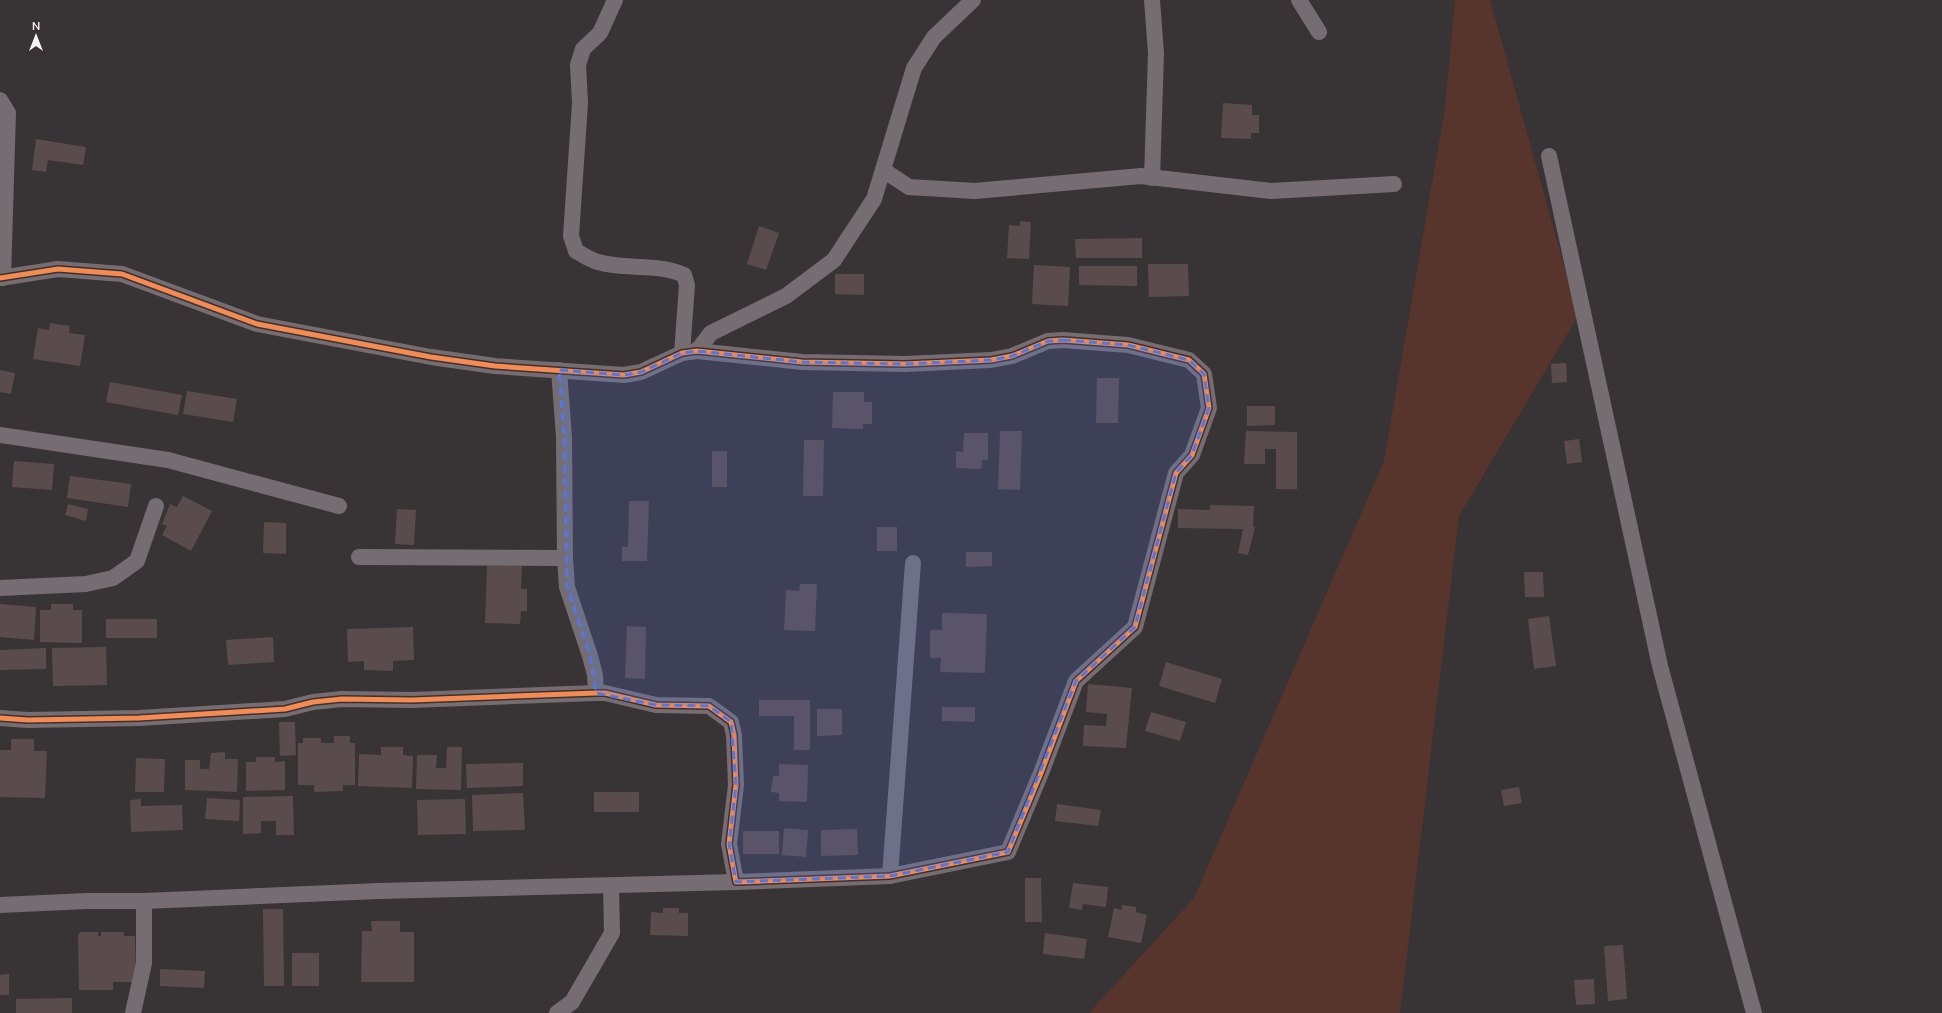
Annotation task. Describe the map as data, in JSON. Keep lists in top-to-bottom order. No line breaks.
{"north":"top"}
